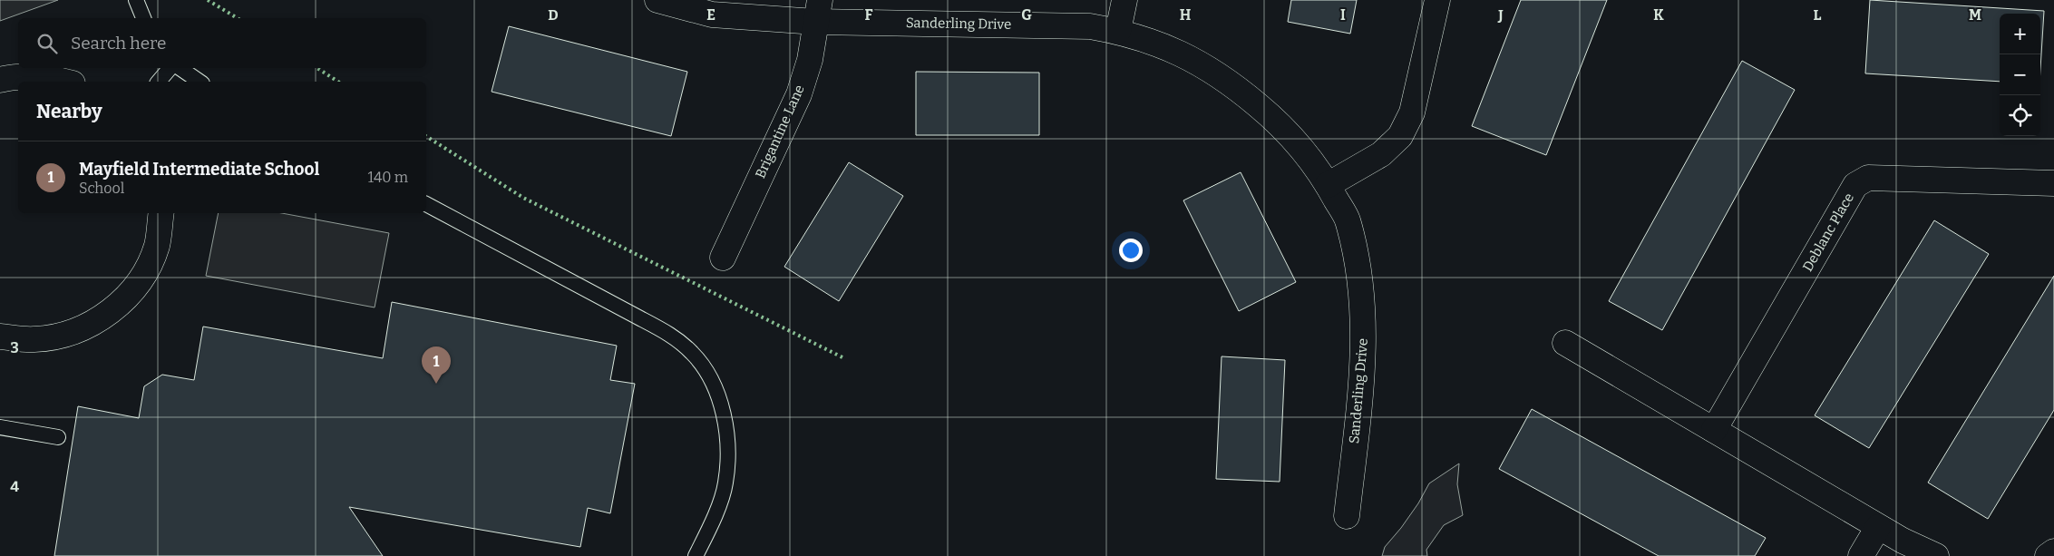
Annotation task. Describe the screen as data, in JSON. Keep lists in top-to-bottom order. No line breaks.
{"streets":{"street":["Sanderling Drive","Brigantine Lane","Deblanc Place"]},"crossings":[["Sanderling Drive","Brigantine Lane"]],"page":{"map_buttons":["+","−"],"search":"Search here","heading":"Nearby","list":[{"mark":"1","name":"Mayfield Intermediate School","note":"School","value":"140 m"}],"pins":"1"},"grid":{"columns":["D","E","F","G","H","I","J","K","L","M"],"rows":["3","4"]}}
